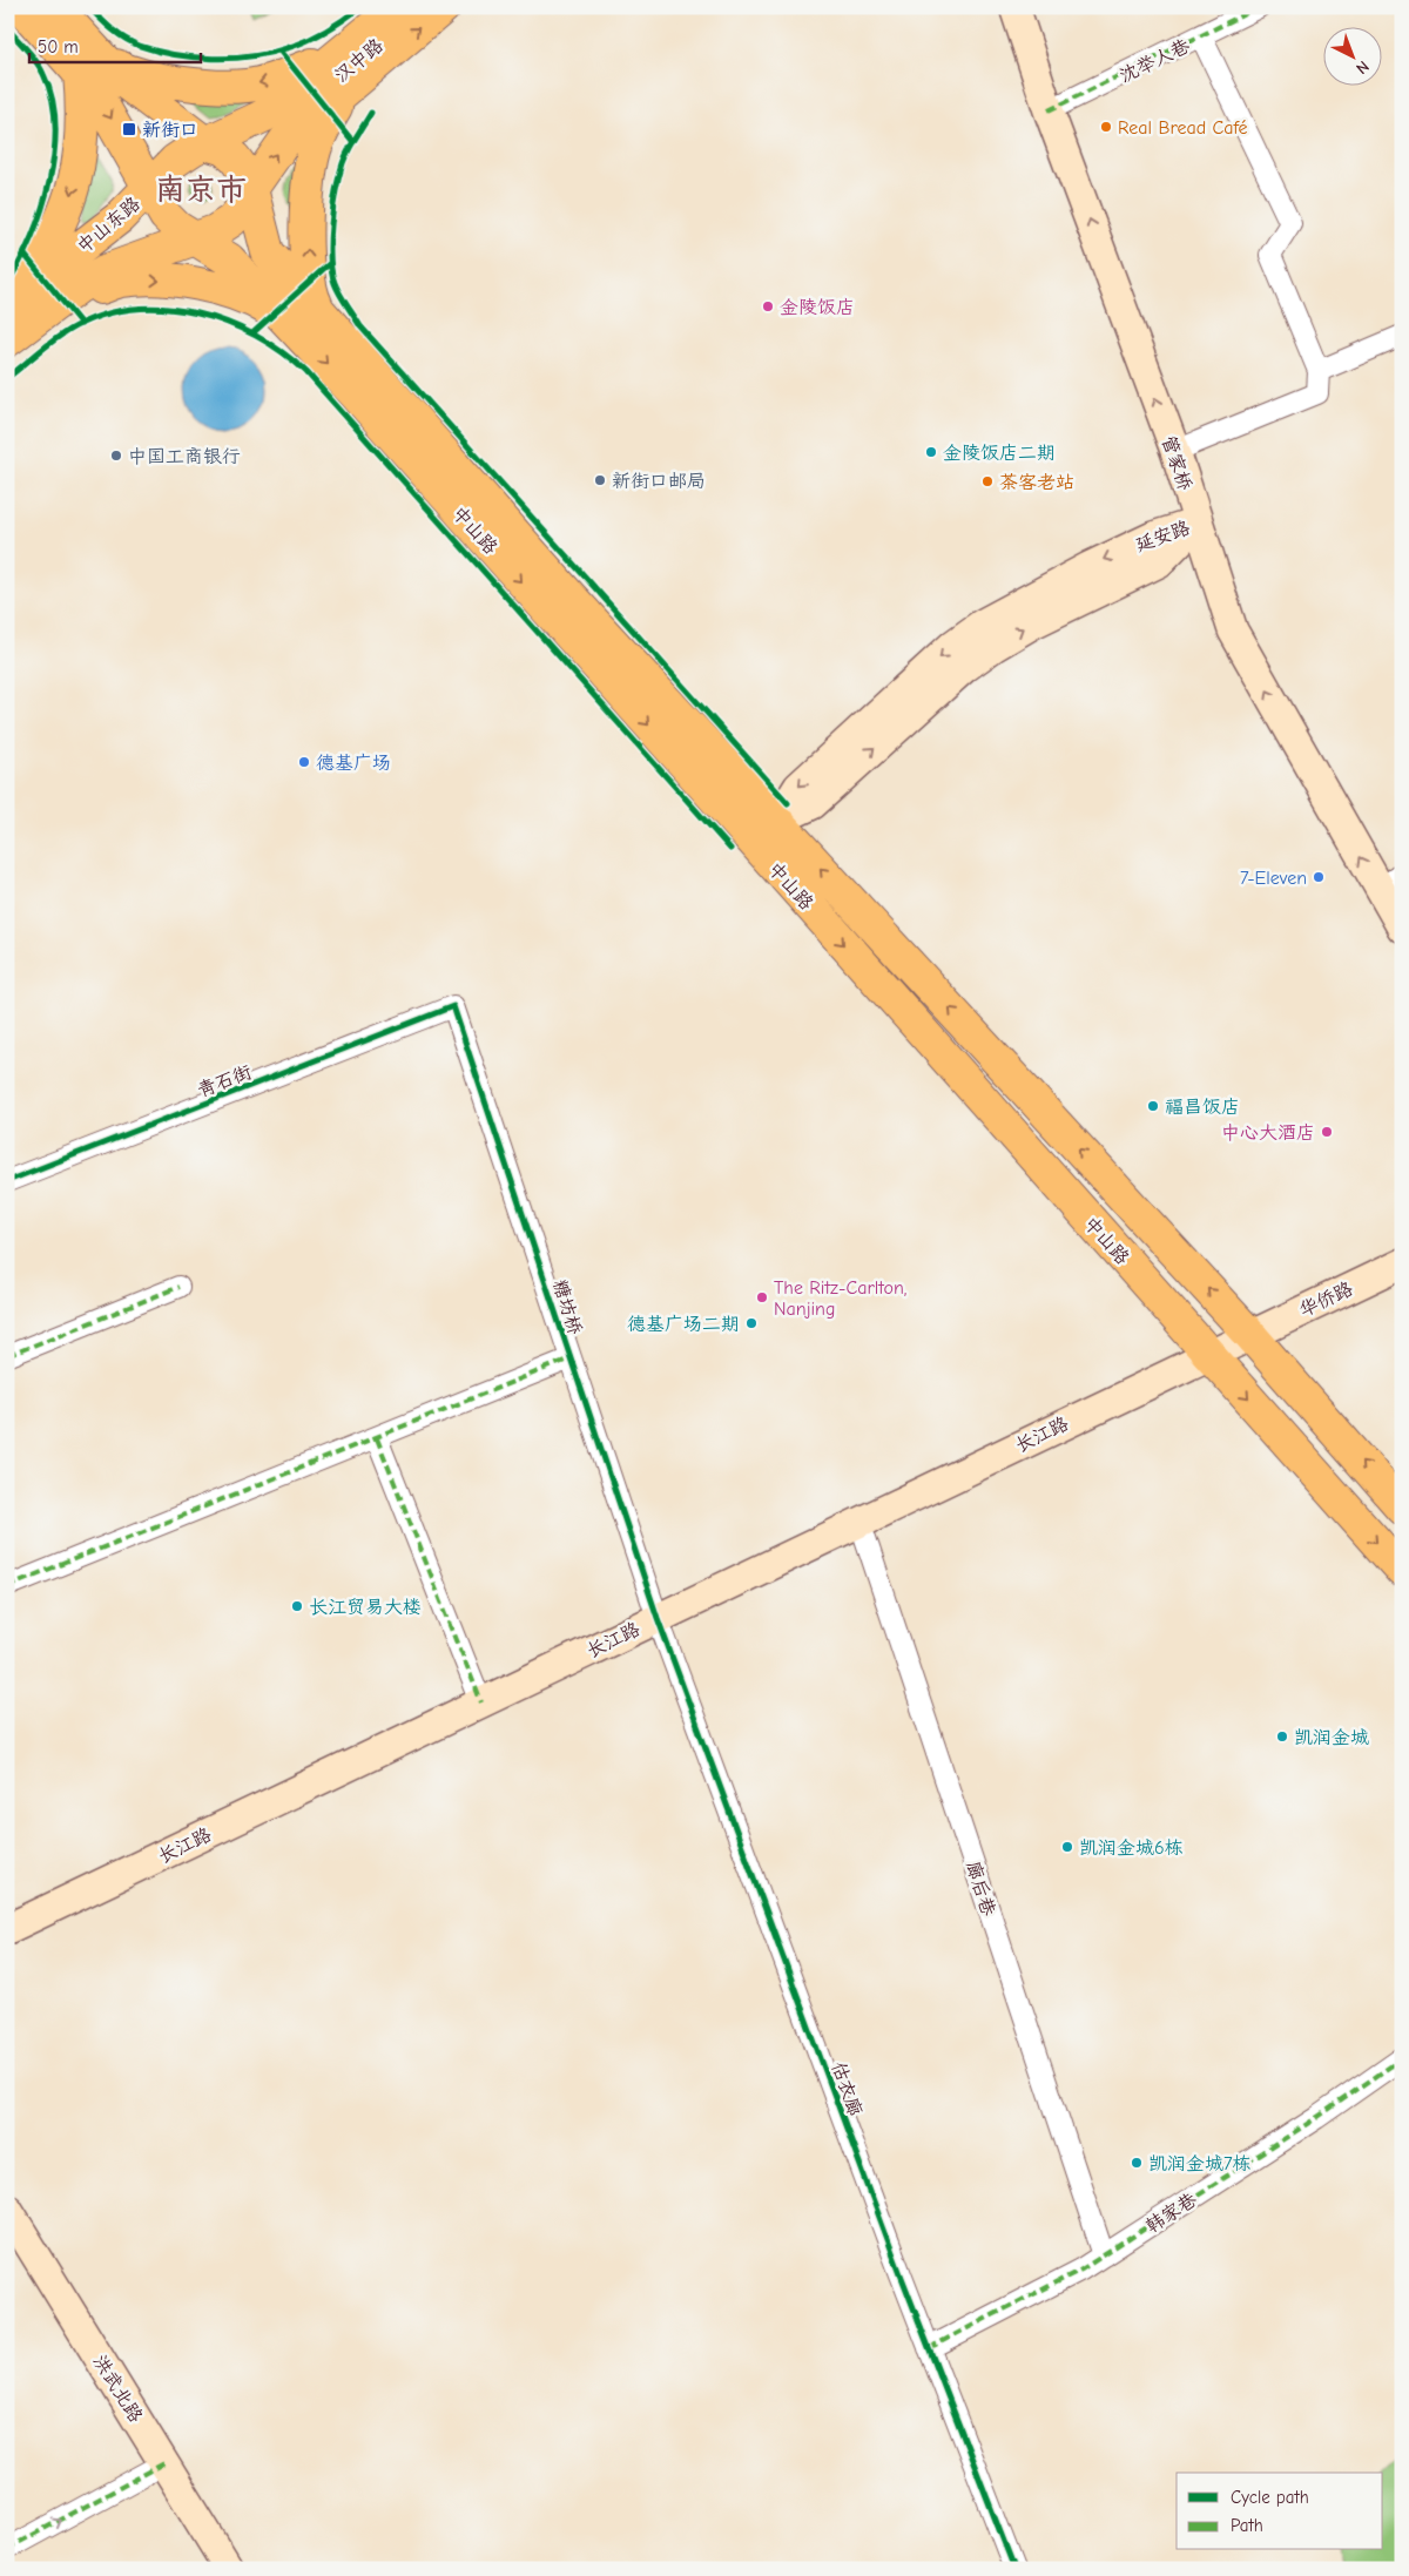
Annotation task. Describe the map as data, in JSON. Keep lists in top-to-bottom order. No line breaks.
{"streets":{"main road":["汉中路","中山东路","管家桥","中山路","延安路","华侨路","长江路","洪武北路"],"street":["沈举人巷","青石街","糖坊桥","廊后巷","估衣廊","韩家巷"]},"crossings":[["汉中路","中山东路"],["汉中路","中山路"],["沈举人巷","管家桥"],["中山东路","中山路"],["管家桥","延安路"],["中山路","延安路"],["中山路","华侨路"],["中山路","长江路"],["青石街","糖坊桥"],["华侨路","长江路"],["糖坊桥","长江路"],["糖坊桥","估衣廊"],["长江路","廊后巷"],["长江路","估衣廊"],["廊后巷","韩家巷"],["估衣廊","韩家巷"]],"one_way":["管家桥"],"districts":["南京市"],"places":{"other":["Real Bread Café","金陵饭店","金陵饭店二期","中国工商银行","新街口邮局","茶客老站","德基广场","7-Eleven","福昌饭店","中心大酒店","The Ritz-Carlton, Nanjing","德基广场二期","长江贸易大楼","凯润金城","凯润金城6栋","凯润金城7栋"],"transit":["新街口"]},"legend":["Cycle path","Path"],"scale_bar":"50 m","north":"bottom right"}
